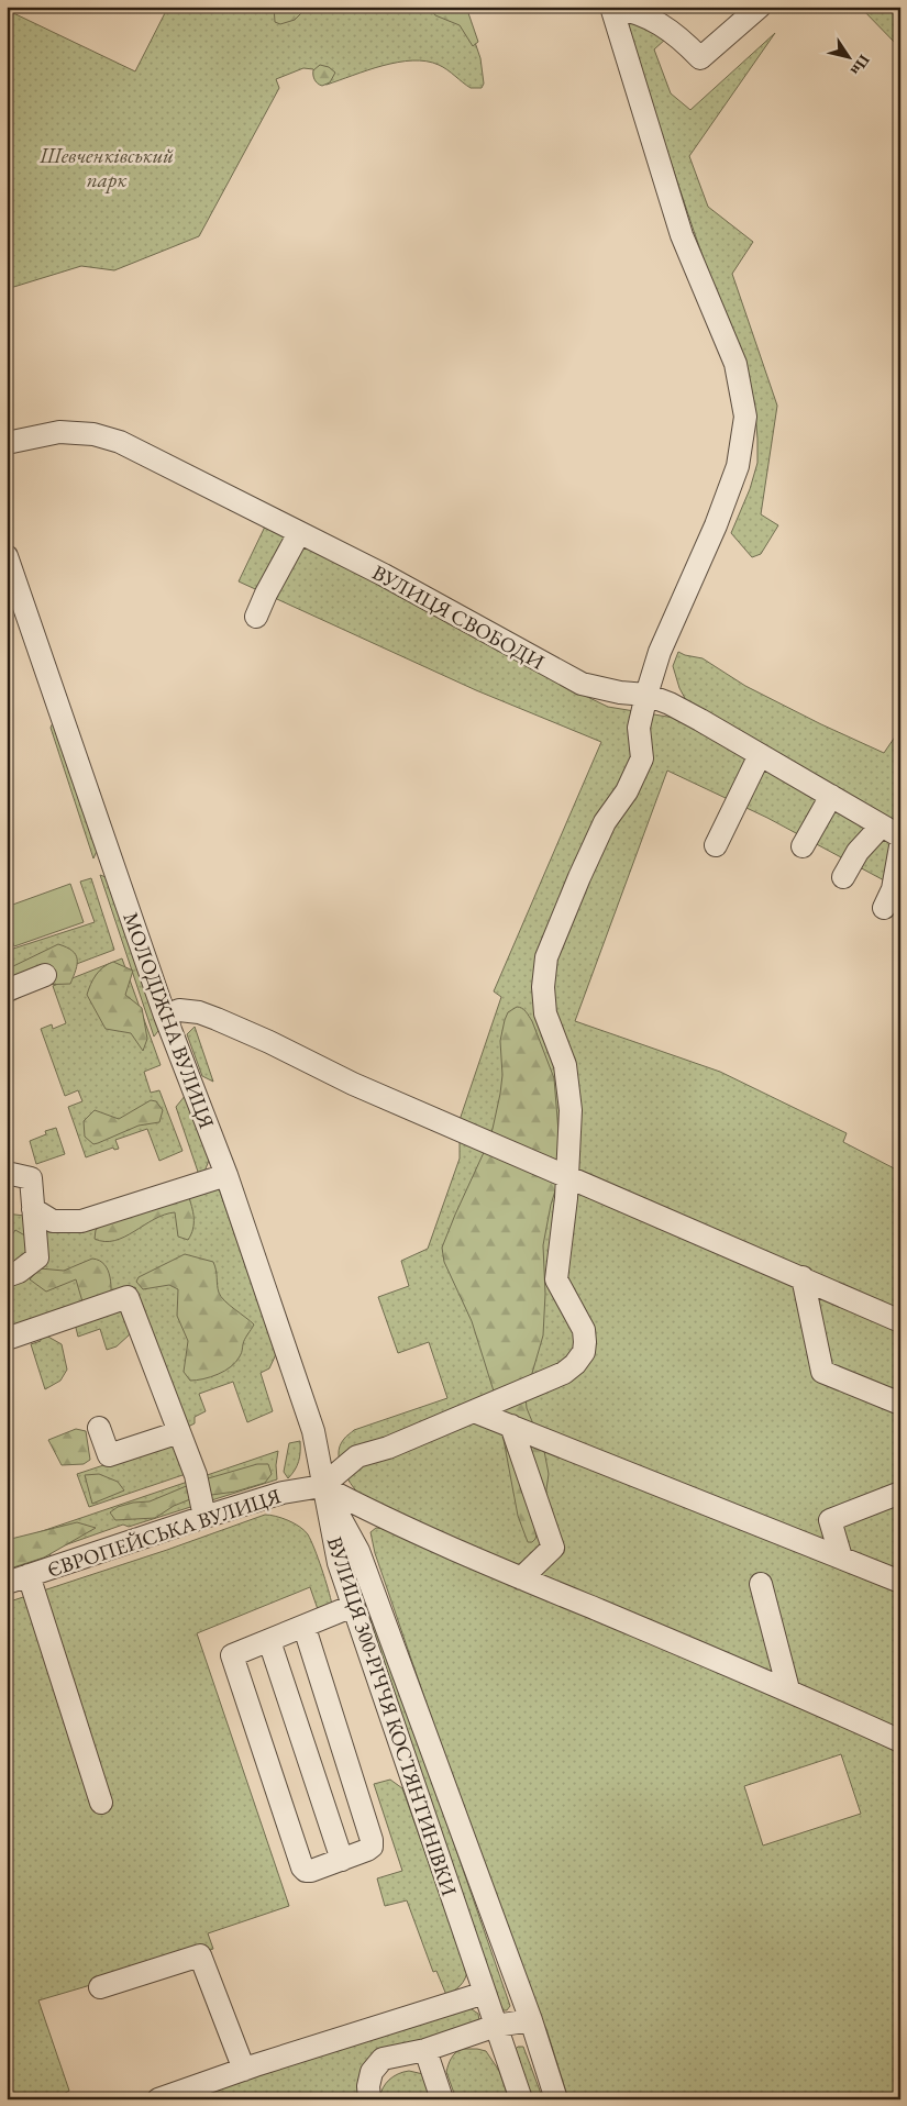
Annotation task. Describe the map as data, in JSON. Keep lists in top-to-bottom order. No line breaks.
{"streets":{"street":["ВУЛИЦЯ СВОБОДИ","МОЛОДІЖНА ВУЛИЦЯ","ЄВРОПЕЙСЬКА ВУЛИЦЯ","ВУЛИЦЯ 300-РІЧЧЯ КОСТЯНТИНІВКИ"]},"crossings":[["МОЛОДІЖНА ВУЛИЦЯ","ЄВРОПЕЙСЬКА ВУЛИЦЯ"],["МОЛОДІЖНА ВУЛИЦЯ","ВУЛИЦЯ 300-РІЧЧЯ КОСТЯНТИНІВКИ"],["ЄВРОПЕЙСЬКА ВУЛИЦЯ","ВУЛИЦЯ 300-РІЧЧЯ КОСТЯНТИНІВКИ"]],"parks":["Шевченківський парк"],"north":"bottom right"}
